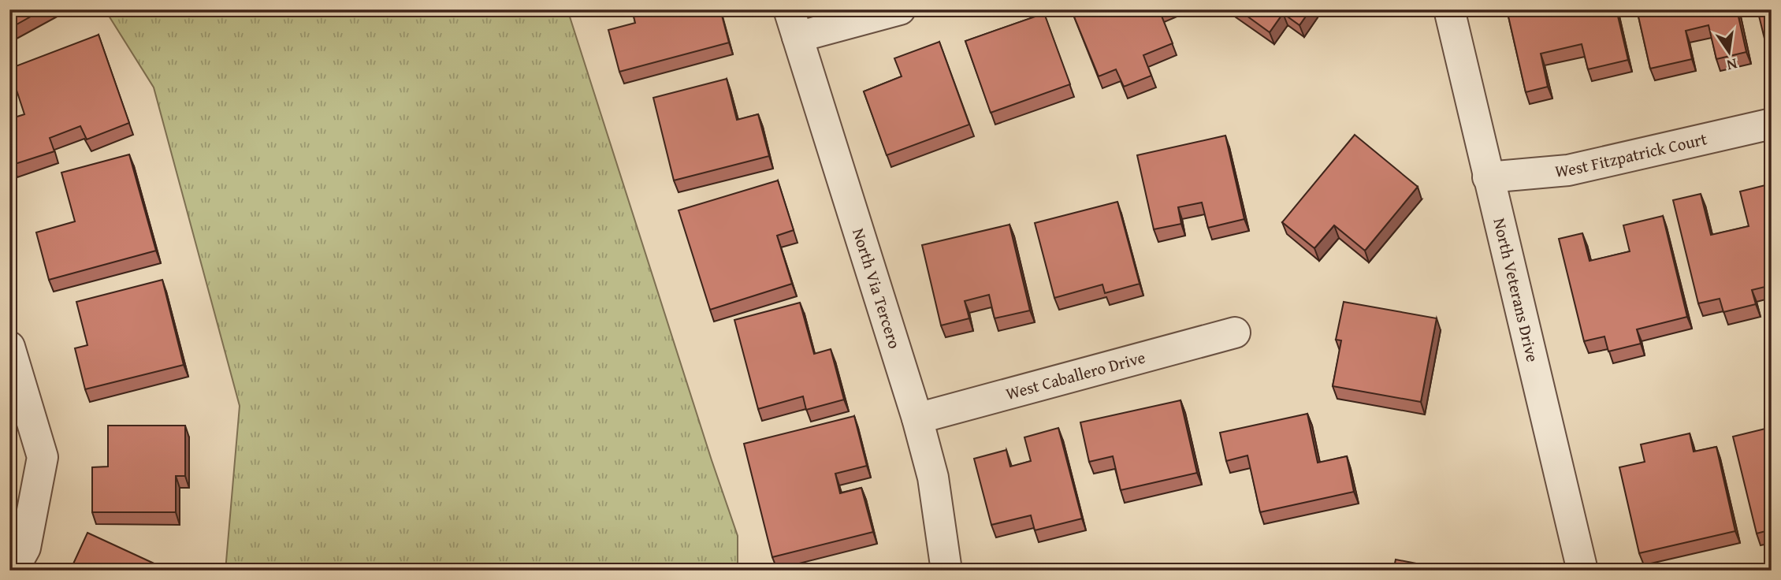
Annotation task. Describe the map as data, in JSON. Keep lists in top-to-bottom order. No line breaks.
{"streets":{"street":["West Fitzpatrick Court","North Via Tercero","North Veterans Drive","West Caballero Drive"]},"crossings":[["West Fitzpatrick Court","North Veterans Drive"],["North Via Tercero","West Caballero Drive"]],"north":"bottom"}
